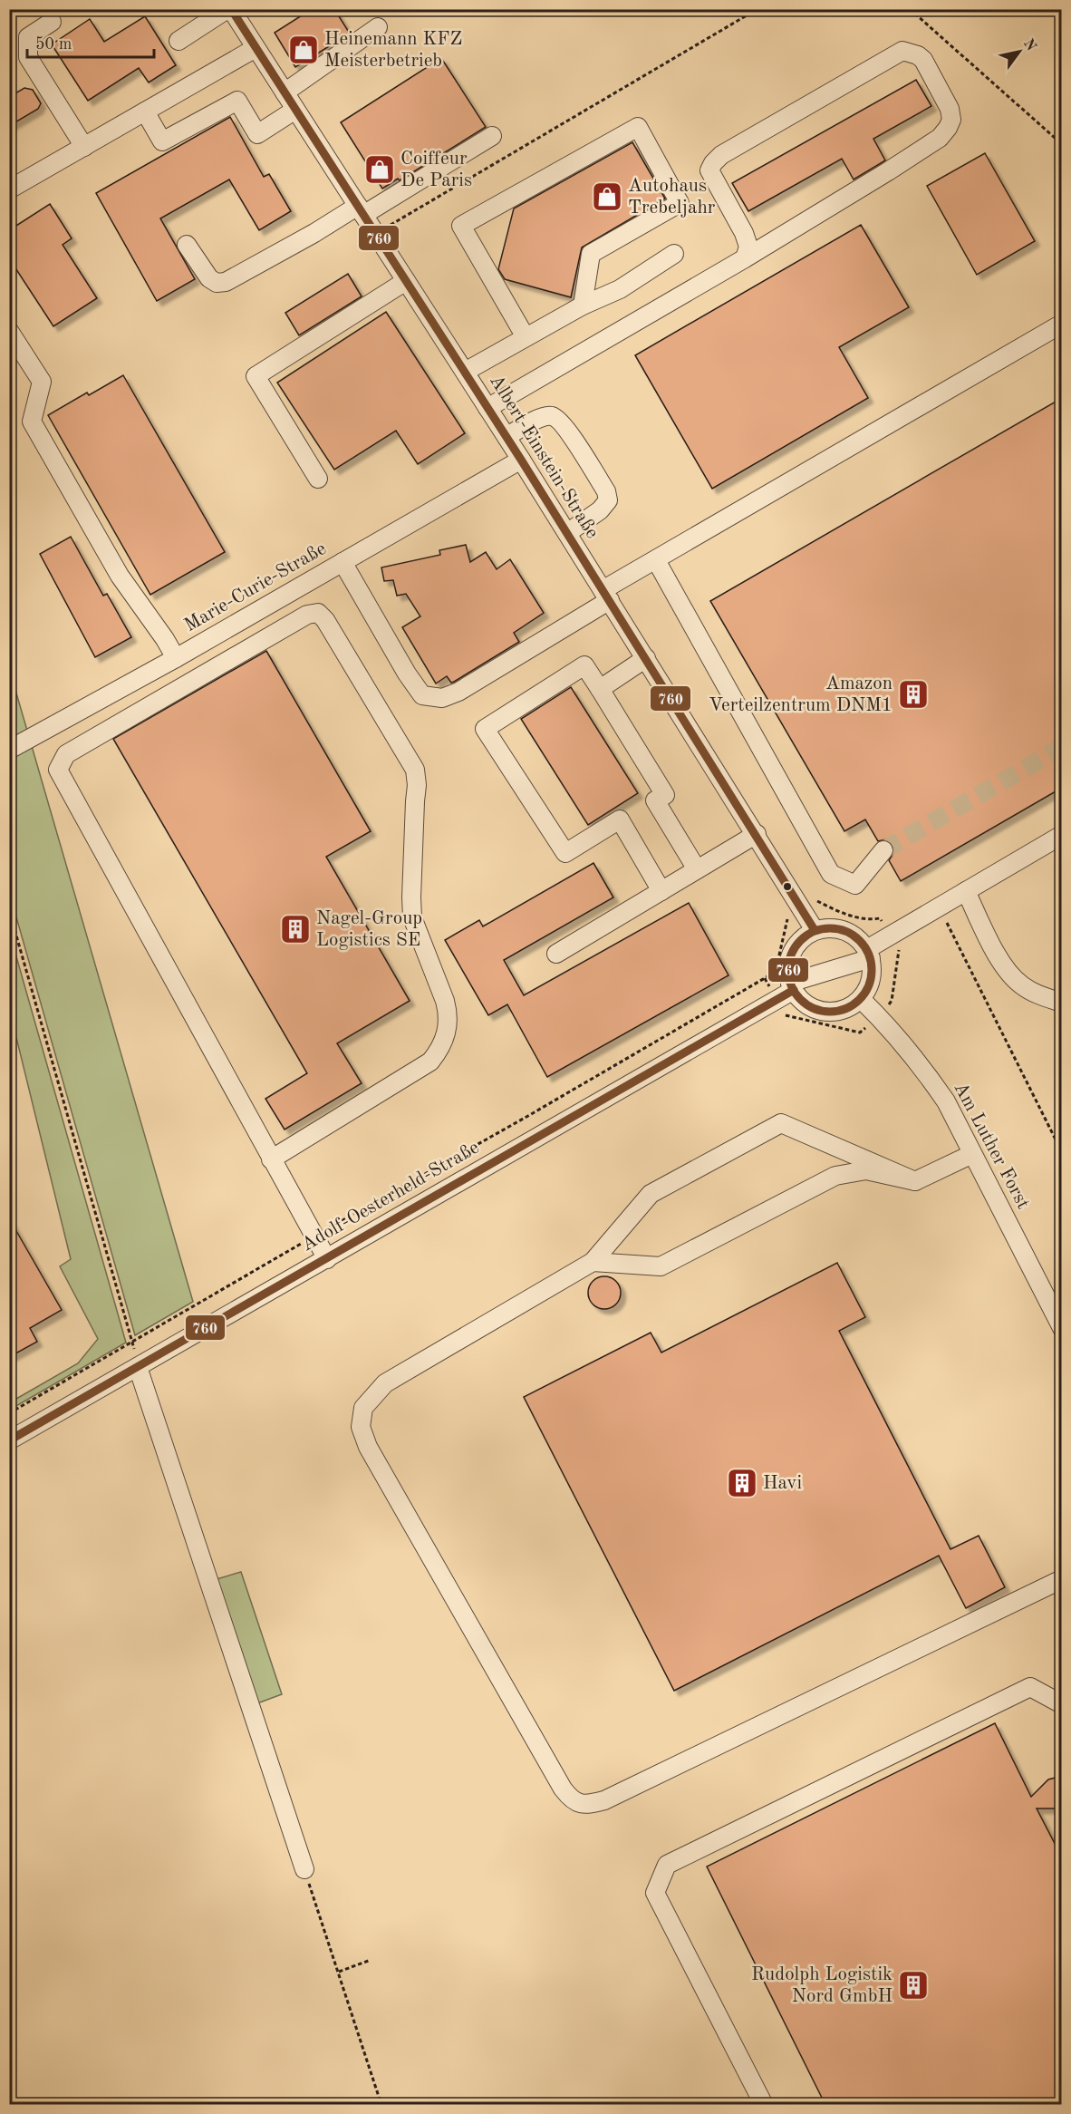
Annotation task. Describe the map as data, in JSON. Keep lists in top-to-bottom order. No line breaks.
{"streets":{"street":["Albert-Einstein-Straße","Marie-Curie-Straße","Am Luther Forst","Adolf-Oesterheld-Straße"]},"crossings":[["Albert-Einstein-Straße","Marie-Curie-Straße"]],"places":{"shop":["Heinemann KFZ Meisterbetrieb","Coiffeur De Paris","Autohaus Trebeljahr"],"building":["Amazon Verteilzentrum DNM1","Nagel-Group Logistics SE","Havi","Rudolph Logistik Nord GmbH"]},"lines":["transit line 760"],"scale_bar":"50 m","north":"top right"}
